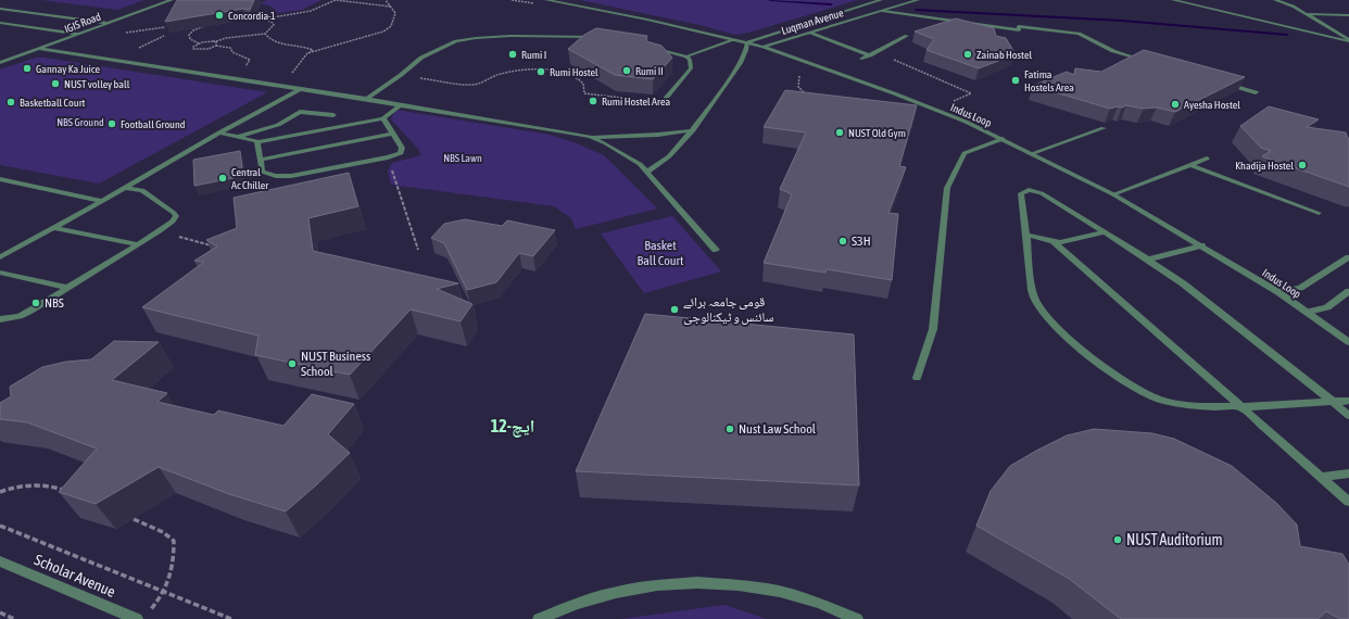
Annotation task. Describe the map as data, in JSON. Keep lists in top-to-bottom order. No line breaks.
{"streets":{"street":["Luqman Avenue","IGIS Road","Indus Loop","Scholar Avenue"]},"crossings":[["Luqman Avenue","Indus Loop"]],"districts":["ایچ-12"],"parks":["NBS Ground","NBS Lawn","Basket Ball Court"],"places":["Concordia-1","Rumi I","Zainab Hostel","Gannay Ka Juice","Rumi II","Rumi Hostel","Fatima Hostels Area","NUST volley ball","Rumi Hostel Area","Basketball Court","Ayesha Hostel","Football Ground","NUST Old Gym","Khadija Hostel","Central Ac Chiller","S3H","NBS","قومی جامعہ برائے سائنس و ٹیکنالوجی","NUST Business School","Nust Law School","NUST Auditorium"]}
